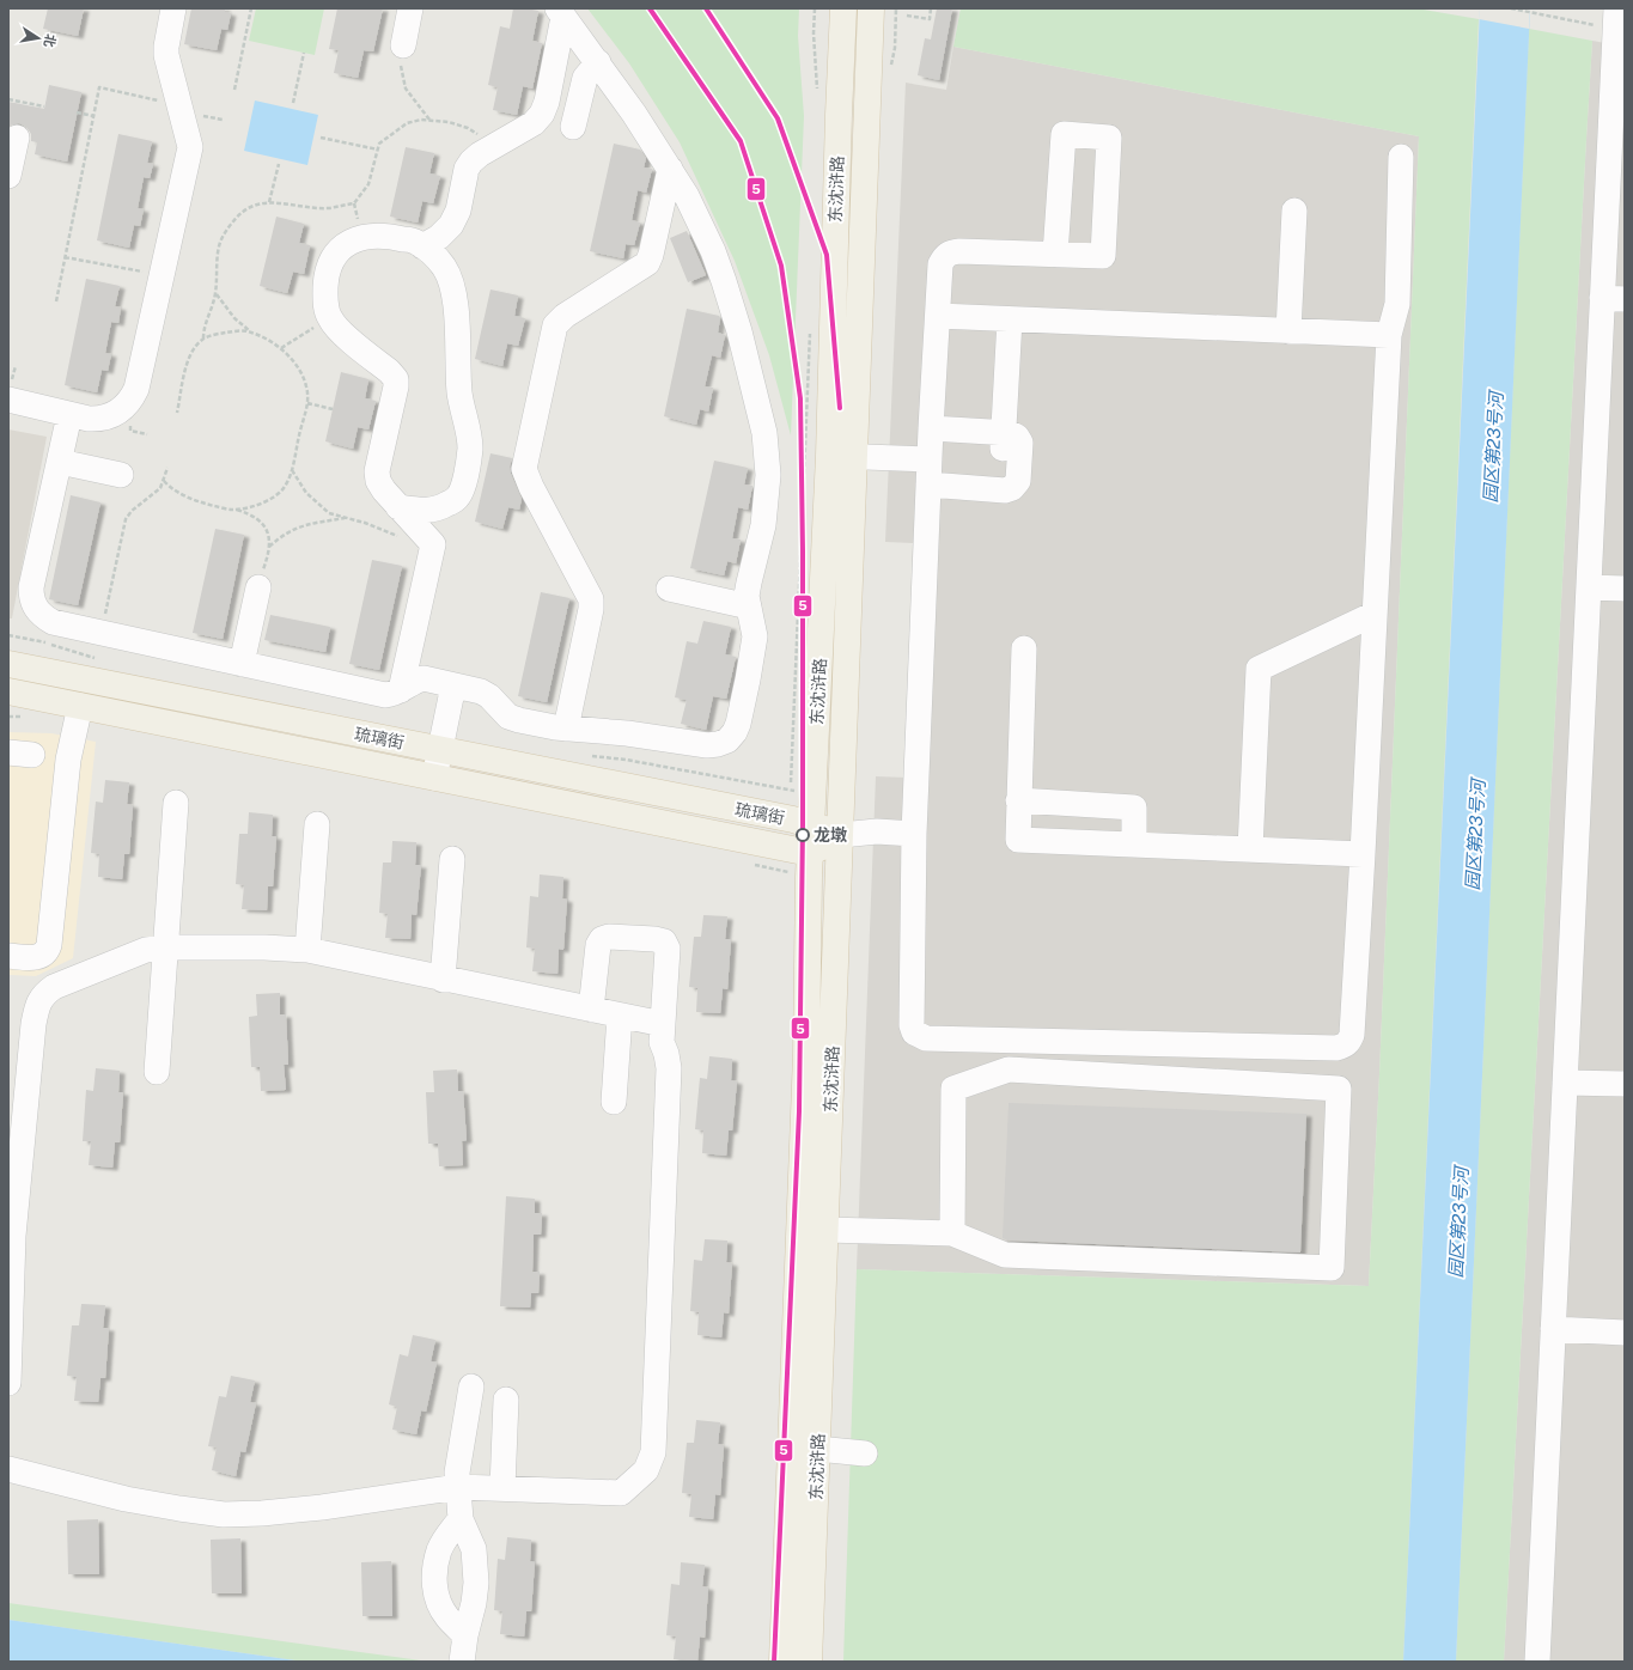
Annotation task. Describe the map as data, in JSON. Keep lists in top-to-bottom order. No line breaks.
{"streets":{"main road":["东沈浒路","琉璃街"]},"crossings":[["东沈浒路","琉璃街"]],"water":["园区第23号河"],"places":["龙墩"],"lines":["transit line 5"],"north":"right"}
